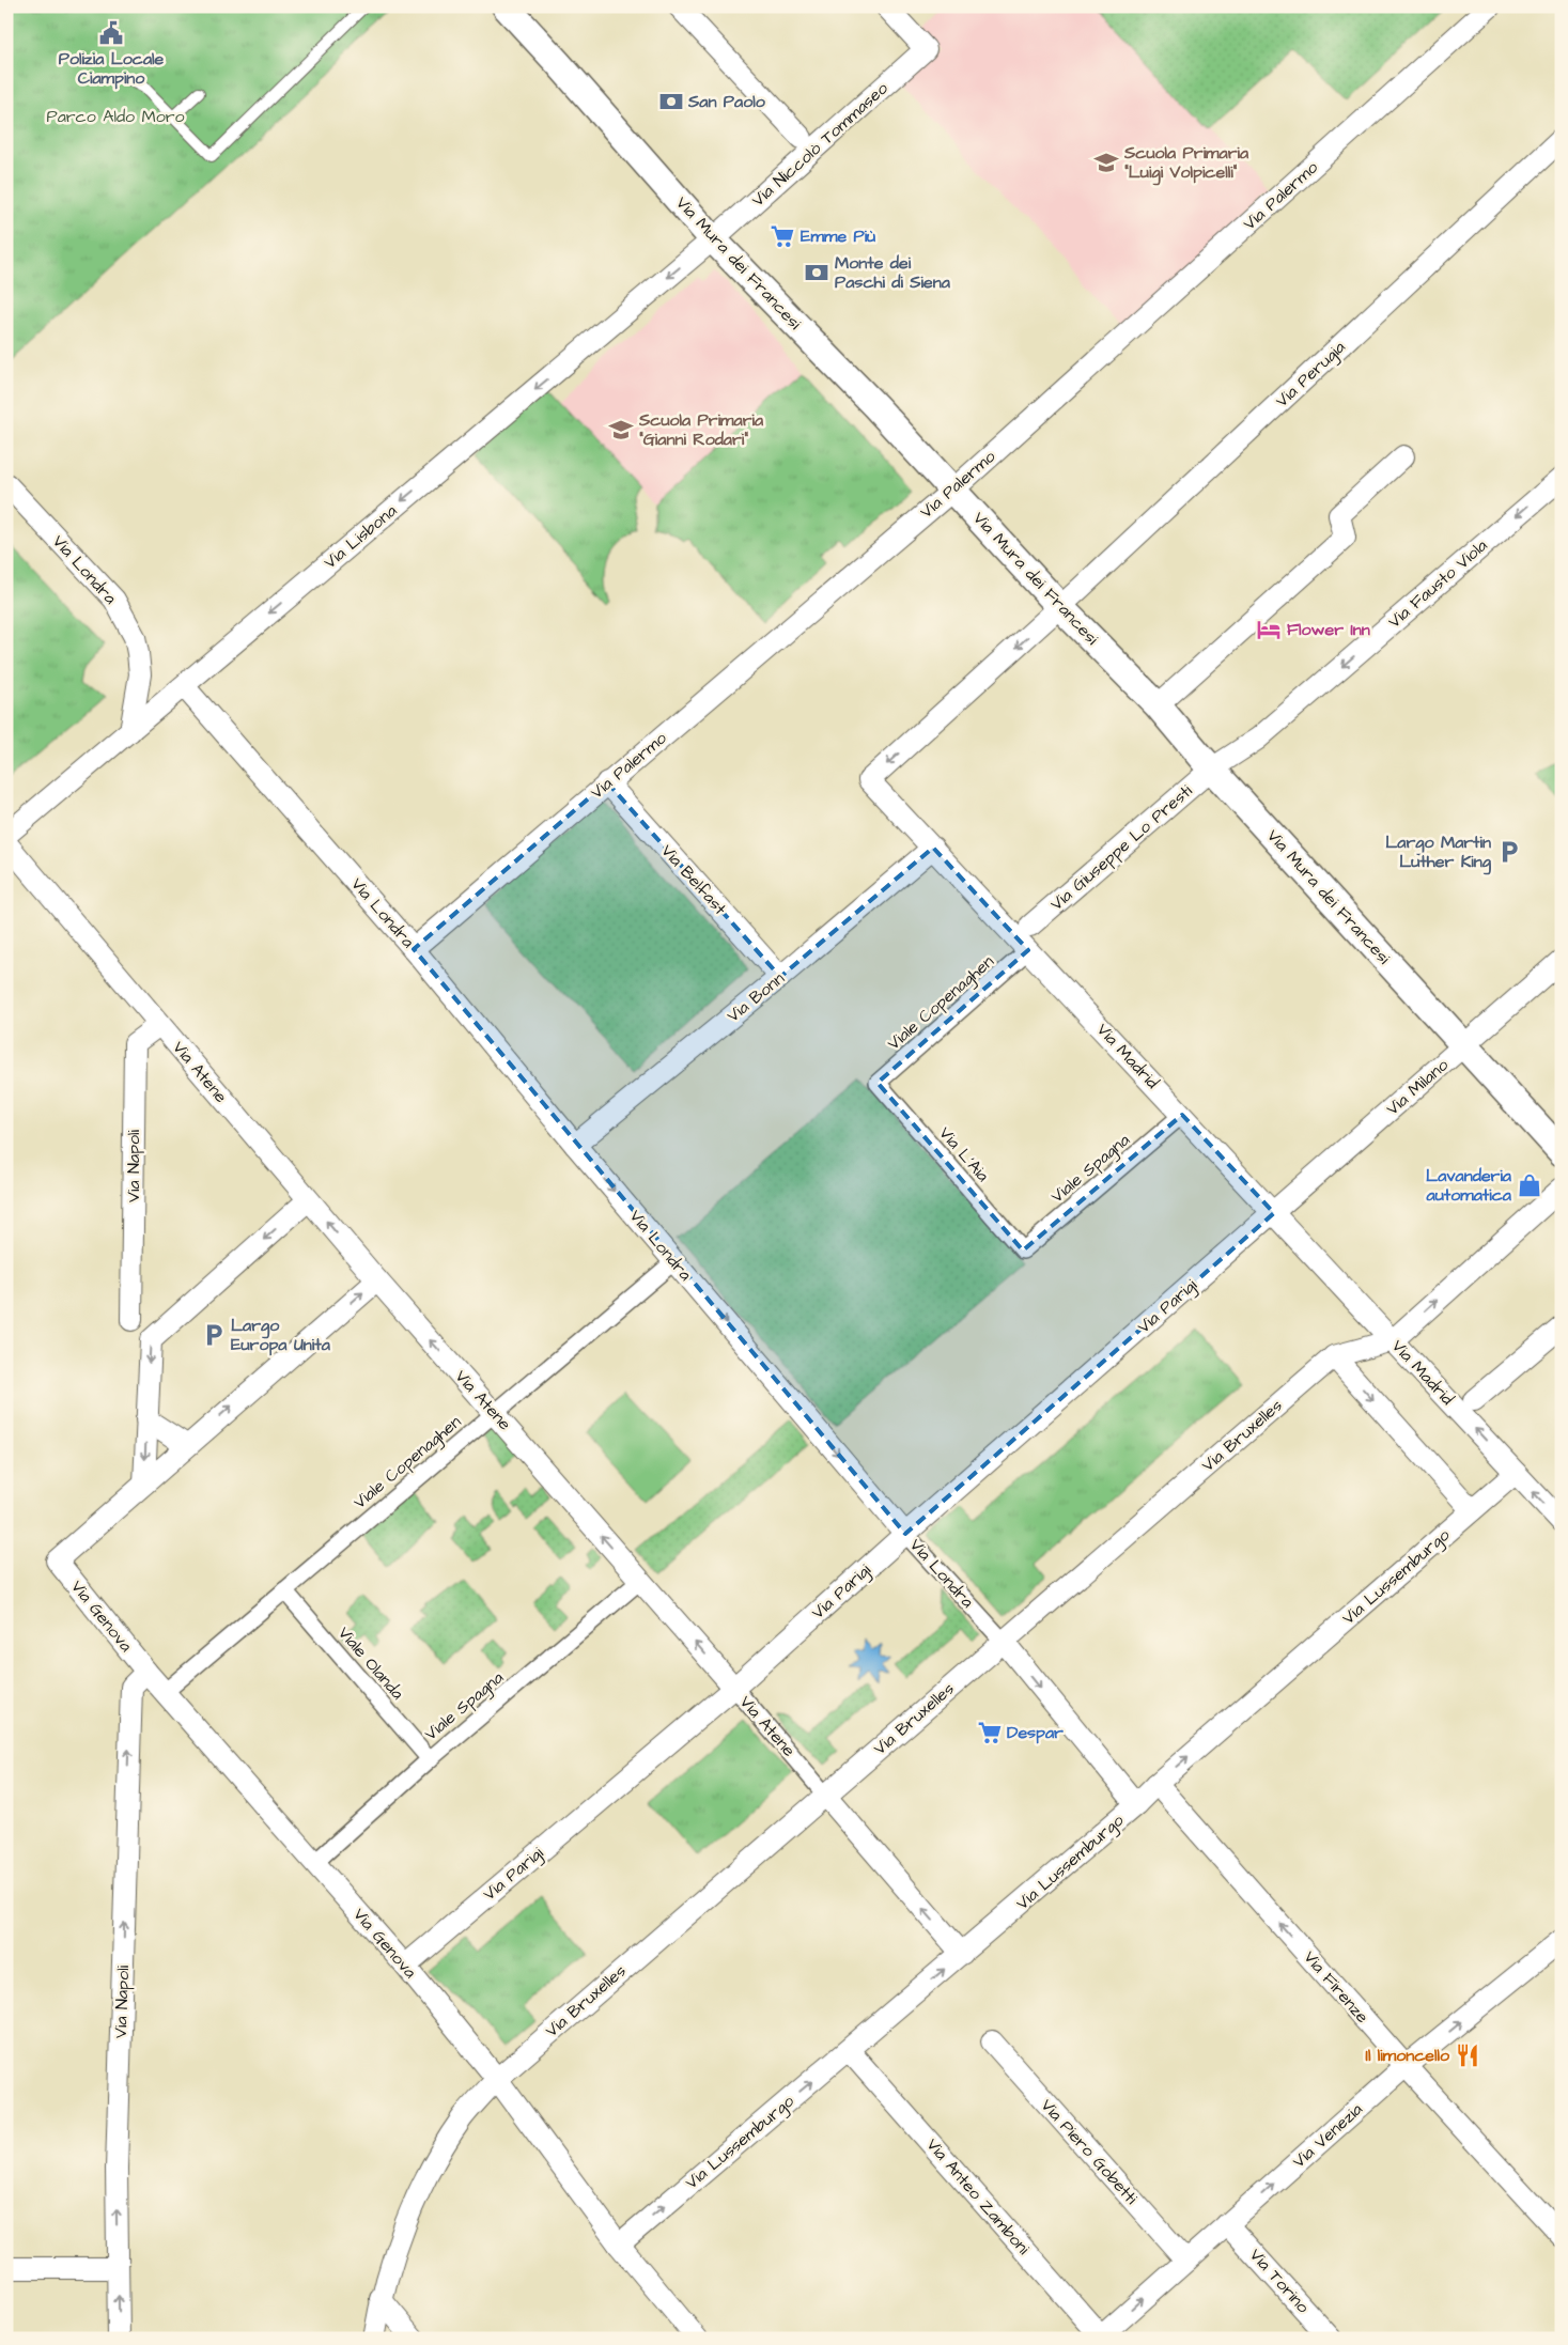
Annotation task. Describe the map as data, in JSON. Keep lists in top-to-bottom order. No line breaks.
{"streets":{"street":["Via Niccolò Tommaseo","Via Palermo","Via Mura dei Francesi","Via Perugia","Via Lisbona","Via Londra","Via Fausto Viola","Via Giuseppe Lo Presti","Via Belfast","Via Bonn","Viale Copenaghen","Via Madrid","Via Atene","Via Milano","Via L'Aia","Via Napoli","Viale Spagna","Via Parigi","Via Bruxelles","Via Lussemburgo","Via Genova","Viale Olanda","Via Firenze","Via Venezia","Via Piero Gobetti","Via Anteo Zamboni","Via Torino"]},"crossings":[["Via Niccolò Tommaseo","Via Mura dei Francesi"],["Via Niccolò Tommaseo","Via Lisbona"],["Via Palermo","Via Mura dei Francesi"],["Via Palermo","Via Londra"],["Via Palermo","Via Belfast"],["Via Mura dei Francesi","Via Perugia"],["Via Mura dei Francesi","Via Lisbona"],["Via Mura dei Francesi","Via Fausto Viola"],["Via Mura dei Francesi","Via Giuseppe Lo Presti"],["Via Mura dei Francesi","Via Madrid"],["Via Mura dei Francesi","Via Milano"],["Via Perugia","Via Madrid"],["Via Lisbona","Via Londra"],["Via Londra","Via Bonn"],["Via Londra","Viale Copenaghen"],["Via Londra","Via Parigi"],["Via Londra","Via Bruxelles"],["Via Londra","Via Lussemburgo"],["Via Fausto Viola","Via Giuseppe Lo Presti"],["Via Belfast","Via Bonn"],["Via Bonn","Via Madrid"],["Viale Copenaghen","Via Madrid"],["Viale Copenaghen","Via Atene"],["Viale Copenaghen","Via L'Aia"],["Viale Copenaghen","Via Genova"],["Viale Copenaghen","Viale Olanda"],["Via Madrid","Via Milano"],["Via Madrid","Viale Spagna"],["Via Madrid","Via Parigi"],["Via Madrid","Via Bruxelles"],["Via Madrid","Via Lussemburgo"],["Via Atene","Via Napoli"],["Via Atene","Viale Spagna"],["Via Atene","Via Parigi"],["Via Atene","Via Bruxelles"],["Via Atene","Via Lussemburgo"],["Via Milano","Via Parigi"],["Via L'Aia","Viale Spagna"],["Via Napoli","Via Genova"],["Viale Spagna","Via Genova"],["Viale Spagna","Viale Olanda"],["Via Parigi","Via Genova"],["Via Bruxelles","Via Genova"],["Via Lussemburgo","Via Genova"],["Via Lussemburgo","Via Firenze"],["Via Firenze","Via Venezia"],["Via Venezia","Via Piero Gobetti"],["Via Venezia","Via Anteo Zamboni"],["Via Venezia","Via Torino"]],"one_way":["Via Lisbona","Via Londra","Via Atene","Via Napoli","Via Lussemburgo","Via Firenze","Via Venezia"],"parks":["Parco Aldo Moro"],"places":{"public building":["Polizia Locale Ciampino"],"bank":["San Paolo","Monte dei Paschi di Siena"],"school or university":["Scuola Primaria \"Luigi Volpicelli\"","Scuola Primaria \"Gianni Rodari\""],"supermarket":["Emme Più","Despar"],"hotel":["Flower Inn"],"parking":["Largo Martin Luther King","Largo Europa Unita"],"shop":["Lavanderia automatica"],"restaurant":["Il limoncello"]}}
